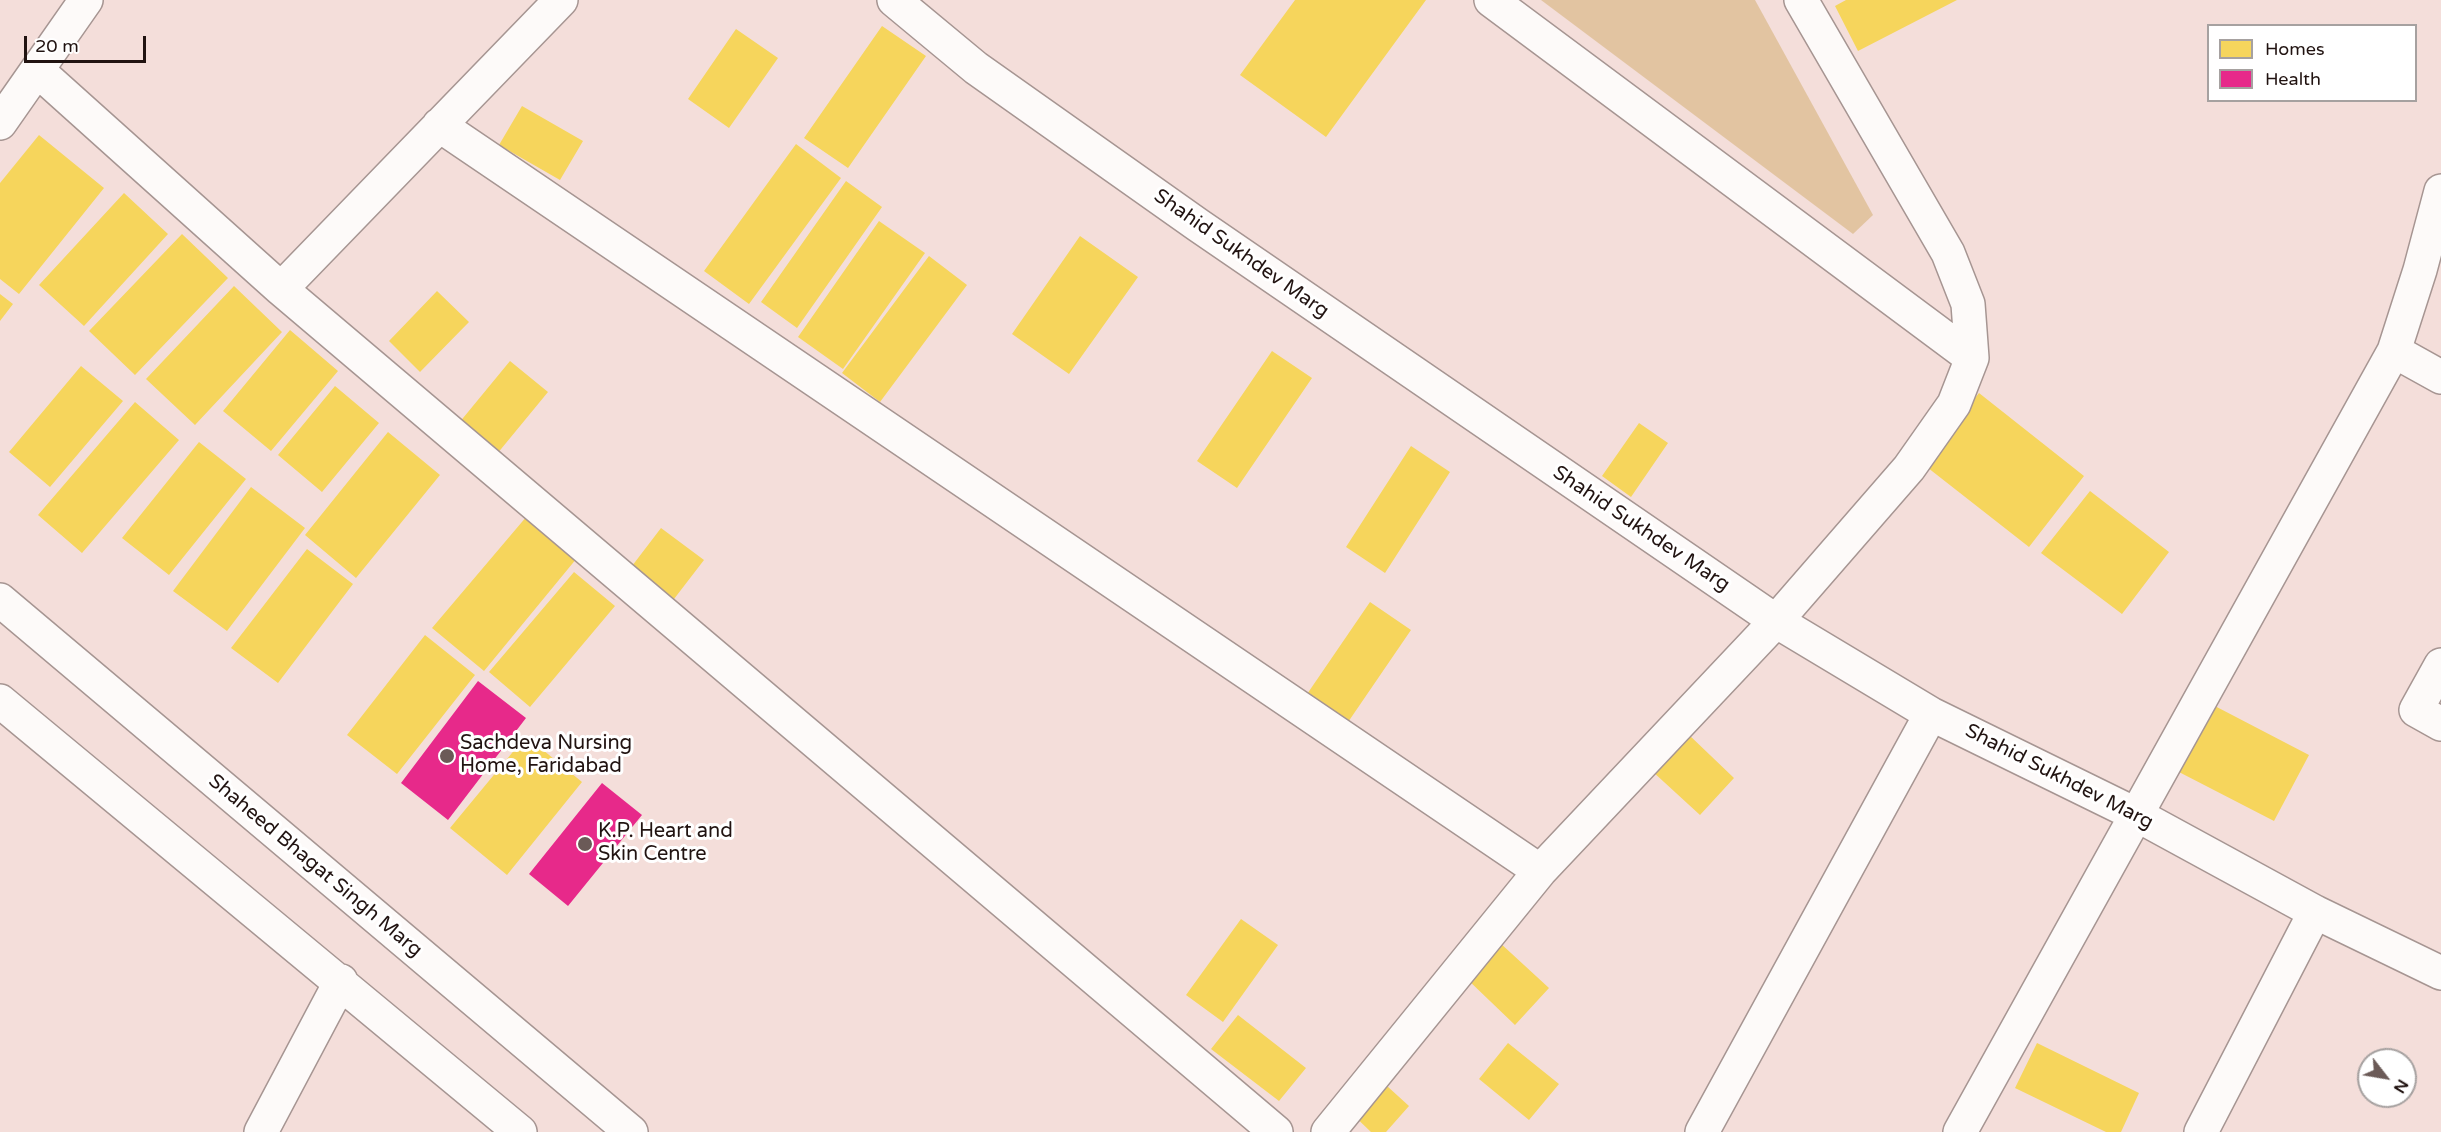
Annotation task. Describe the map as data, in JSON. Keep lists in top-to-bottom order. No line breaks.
{"streets":{"street":["Shahid Sukhdev Marg","Shaheed Bhagat Singh Marg"]},"places":["Sachdeva Nursing Home, Faridabad","K.P. Heart and Skin Centre"],"legend":["Homes","Health"],"scale_bar":"20 m","north":"bottom right"}
